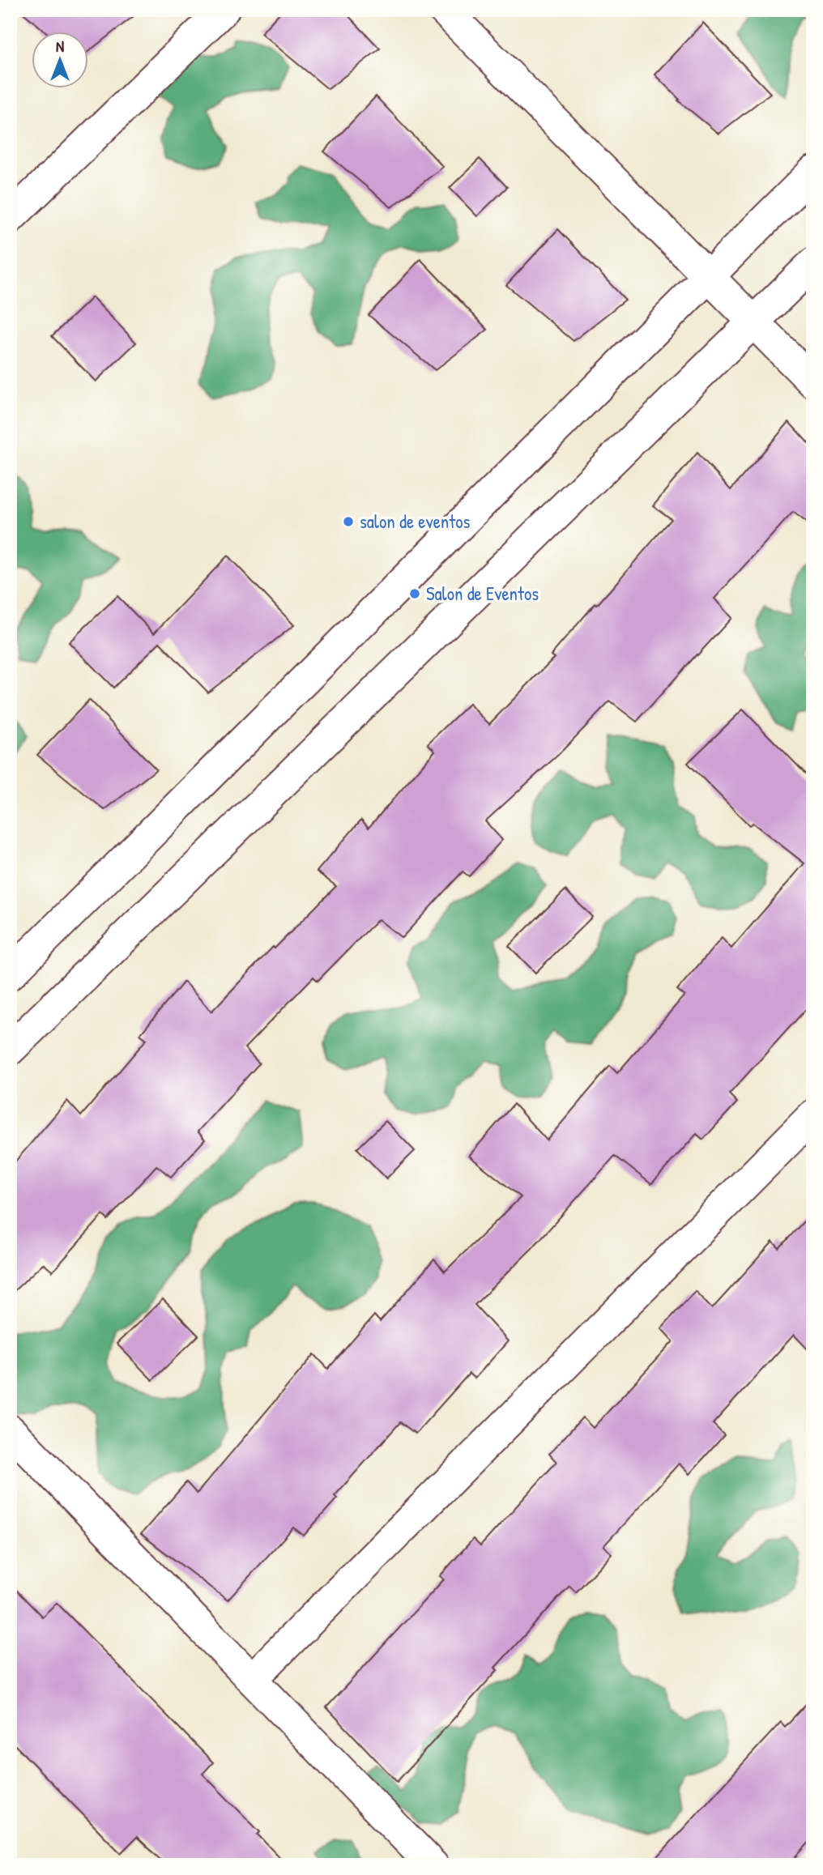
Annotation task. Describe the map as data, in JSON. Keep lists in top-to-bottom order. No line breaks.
{"places":["salon de eventos","Salon de Eventos"],"north":"top"}
